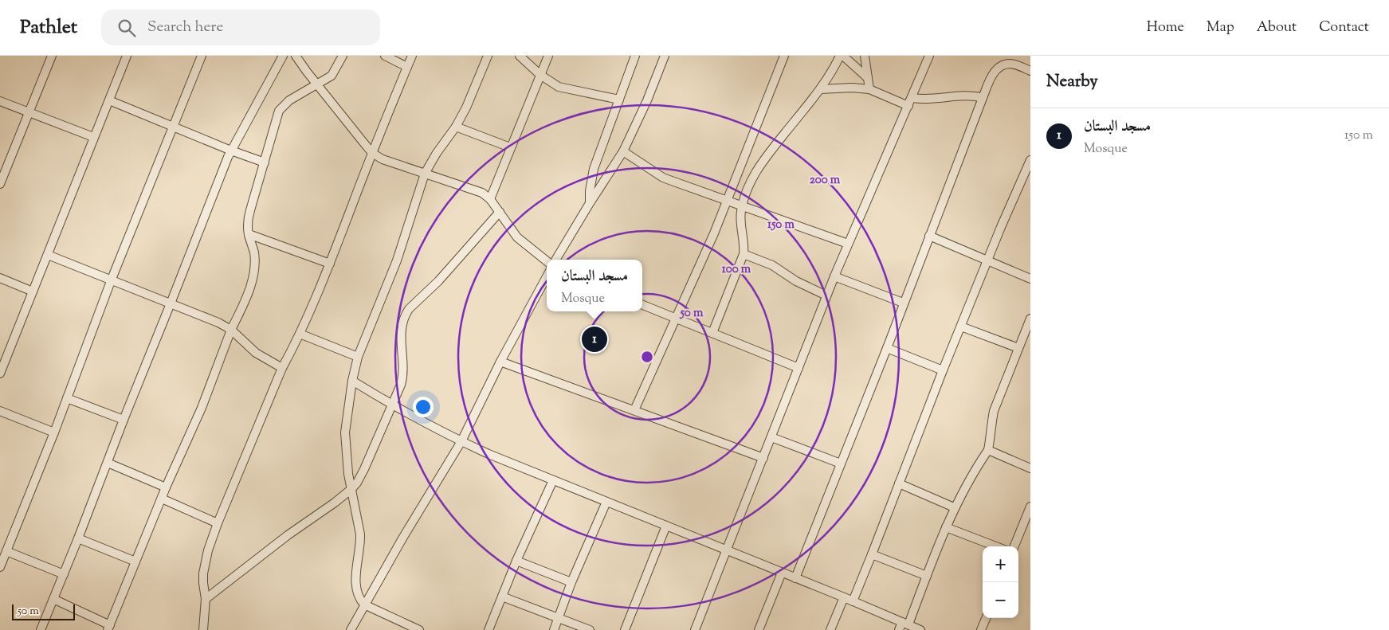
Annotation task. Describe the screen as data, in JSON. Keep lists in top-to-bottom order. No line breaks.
{"scale_bar":"50 m","page":{"header":"Pathlet","search":"Search here","nav":["Home","Map","About","Contact"],"heading":"Nearby","list":[{"mark":"1","name":"مسجد البستان","note":"Mosque","value":"150 m"}],"popup":["مسجد البستان","Mosque"],"pins":"1","map_buttons":["+","−"],"scale":"50 m"},"rings":["200 m","150 m","100 m","50 m"]}
